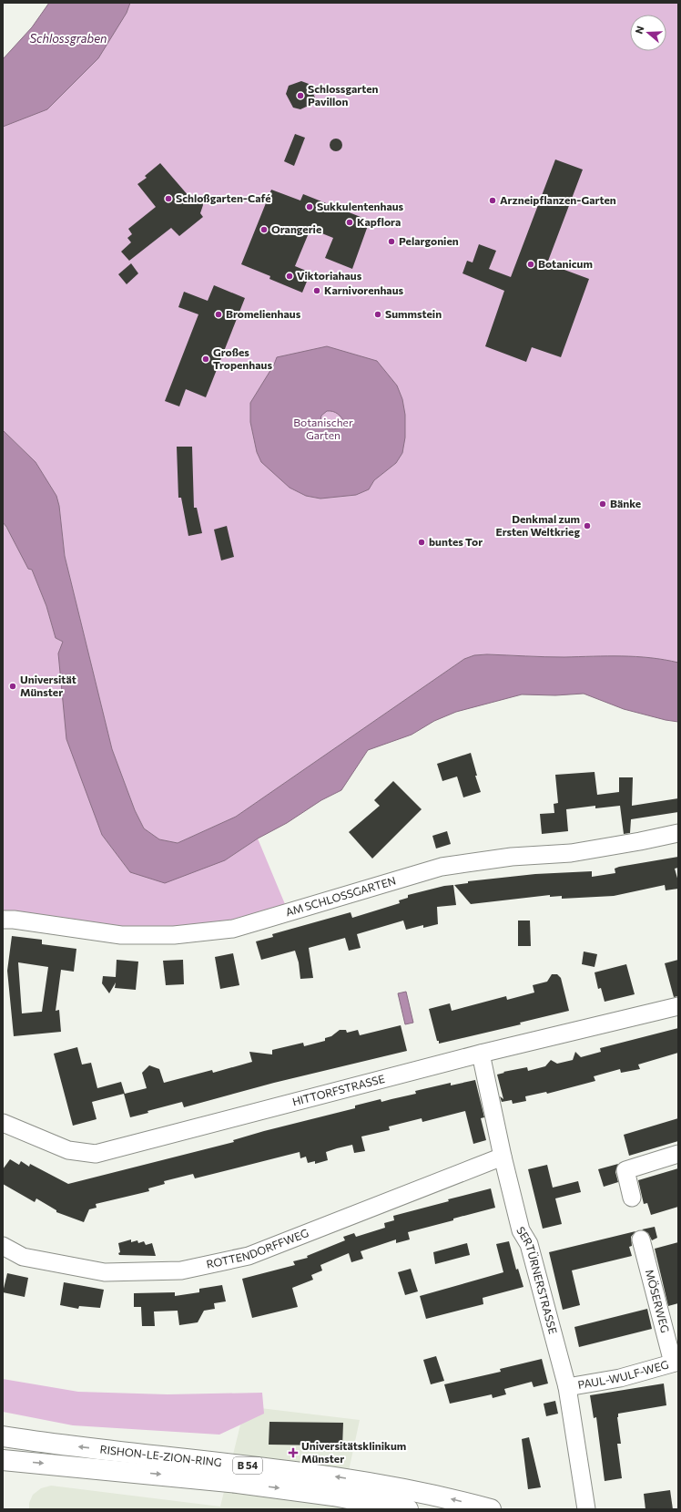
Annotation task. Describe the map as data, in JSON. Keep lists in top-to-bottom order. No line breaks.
{"streets":{"main road":["RISHON-LE-ZION-RING","B 54"],"street":["AM SCHLOSSGARTEN","HITTORFSTRASSE","ROTTENDORFFWEG","SERTÜRNERSTRASSE","MÖSERWEG","PAUL-WULF-WEG"]},"crossings":[["HITTORFSTRASSE","SERTÜRNERSTRASSE"],["ROTTENDORFFWEG","SERTÜRNERSTRASSE"],["SERTÜRNERSTRASSE","PAUL-WULF-WEG"],["MÖSERWEG","PAUL-WULF-WEG"]],"water":["Schlossgraben"],"parks":["Botanischer Garten"],"places":{"other":["Schlossgarten Pavillon","Schloßgarten-Café","Arzneipflanzen-Garten","Sukkulentenhaus","Kapflora","Orangerie","Pelargonien","Botanicum","Viktoriahaus","Karnivorenhaus","Bromelienhaus","Summstein","Großes Tropenhaus","Bänke","Denkmal zum Ersten Weltkrieg","buntes Tor","Universität Münster"],"health":["Universitätsklinikum Münster"]},"north":"left"}
